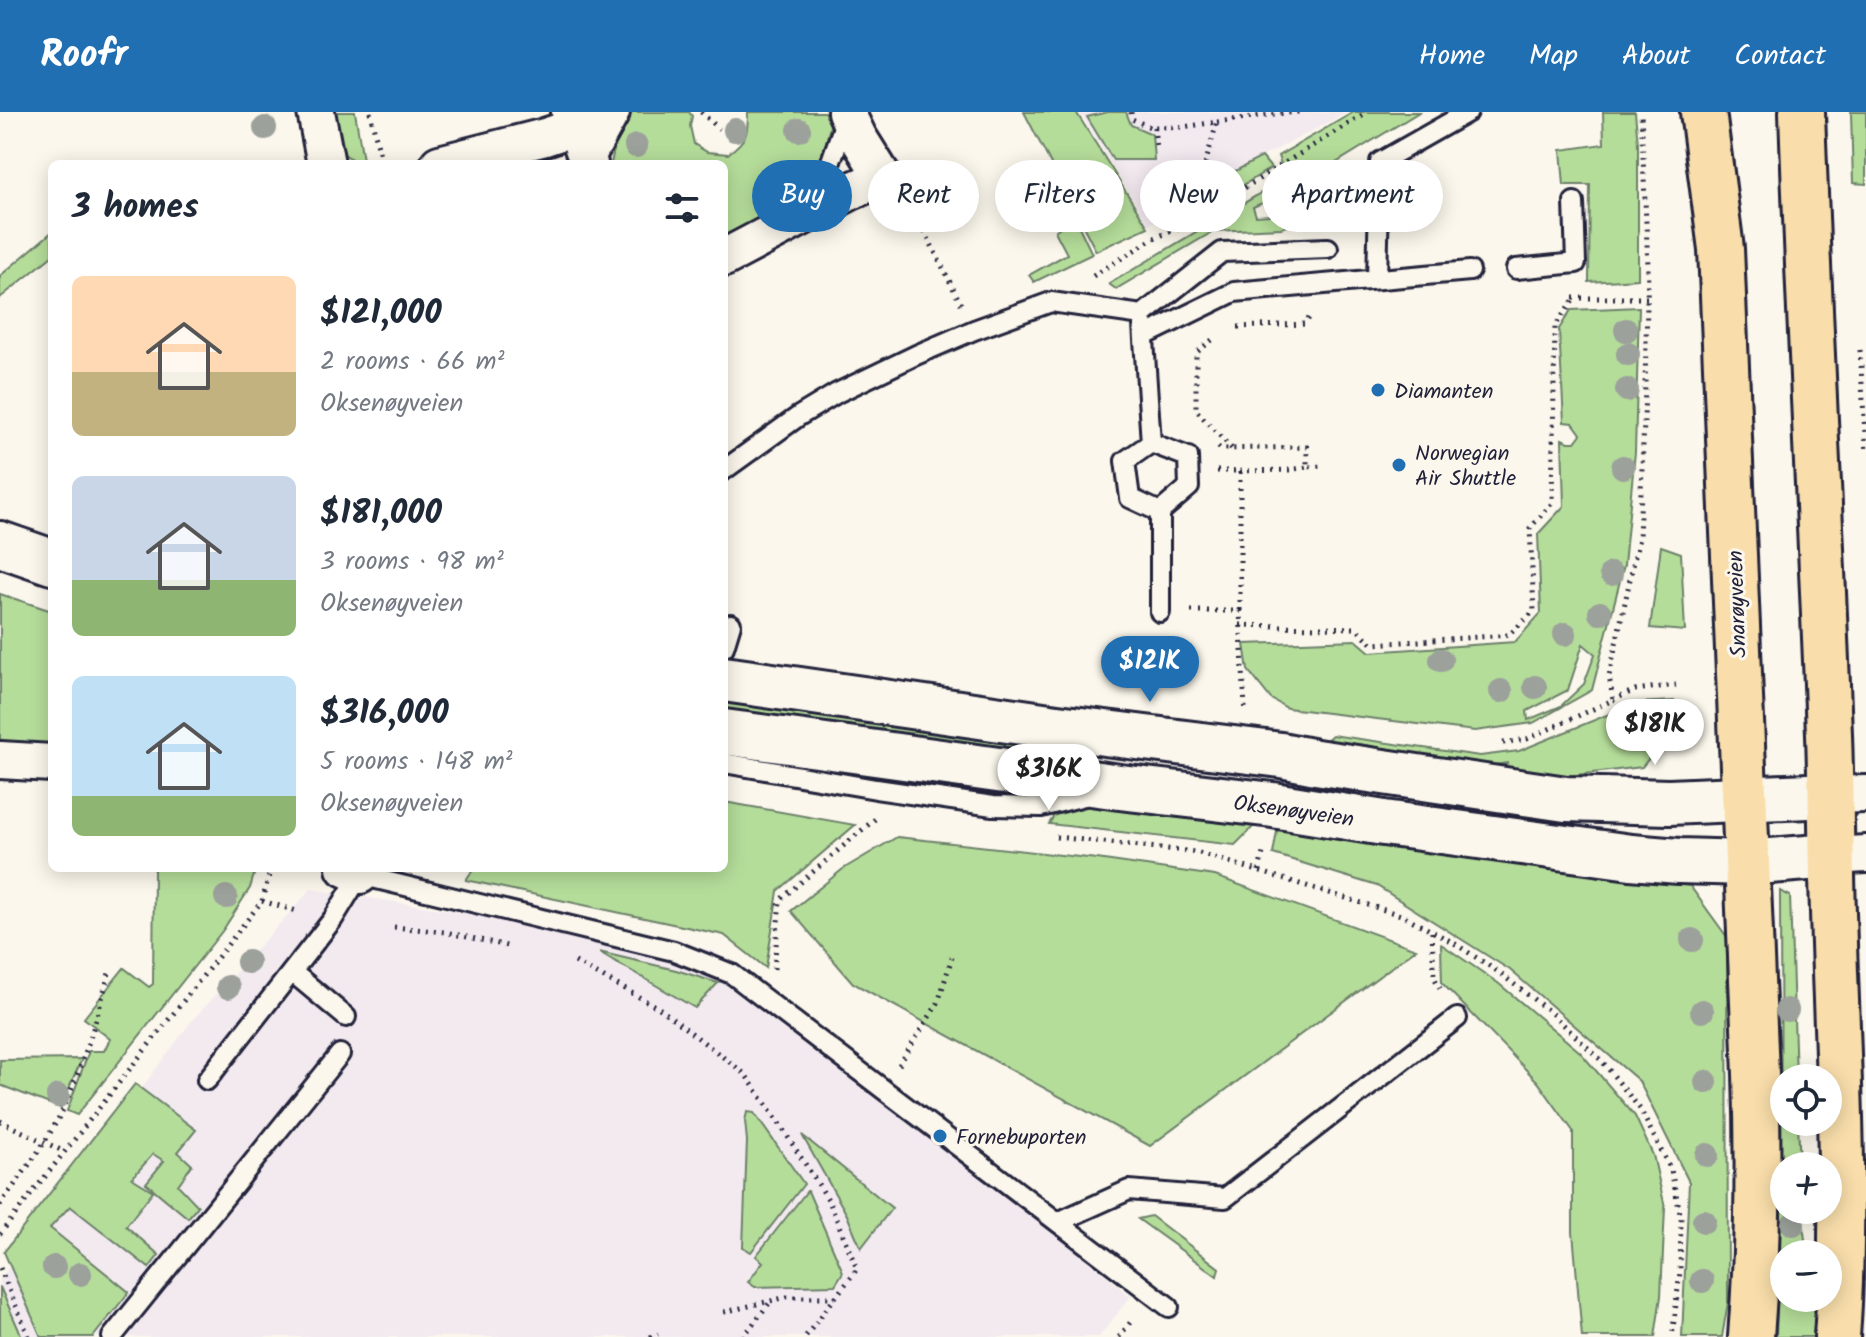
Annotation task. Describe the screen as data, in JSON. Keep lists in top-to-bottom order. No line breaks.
{"streets":{"main road":["Snarøyveien"],"street":["Oksenøyveien"]},"crossings":[["Snarøyveien","Oksenøyveien"]],"places":["Diamanten","Norwegian Air Shuttle","Fornebuporten"],"page":{"header":"Roofr","nav":["Home","Map","About","Contact"],"chip":["Buy","Rent","Filters","New","Apartment"],"heading":"3 homes","list":[{"name":"$121,000","note":"2 rooms · 66 m² · Oksenøyveien"},{"name":"$181,000","note":"3 rooms · 98 m² · Oksenøyveien"},{"name":"$316,000","note":"5 rooms · 148 m² · Oksenøyveien"}],"price":["$121K","$181K","$316K"],"map_buttons":["+","−"]}}
